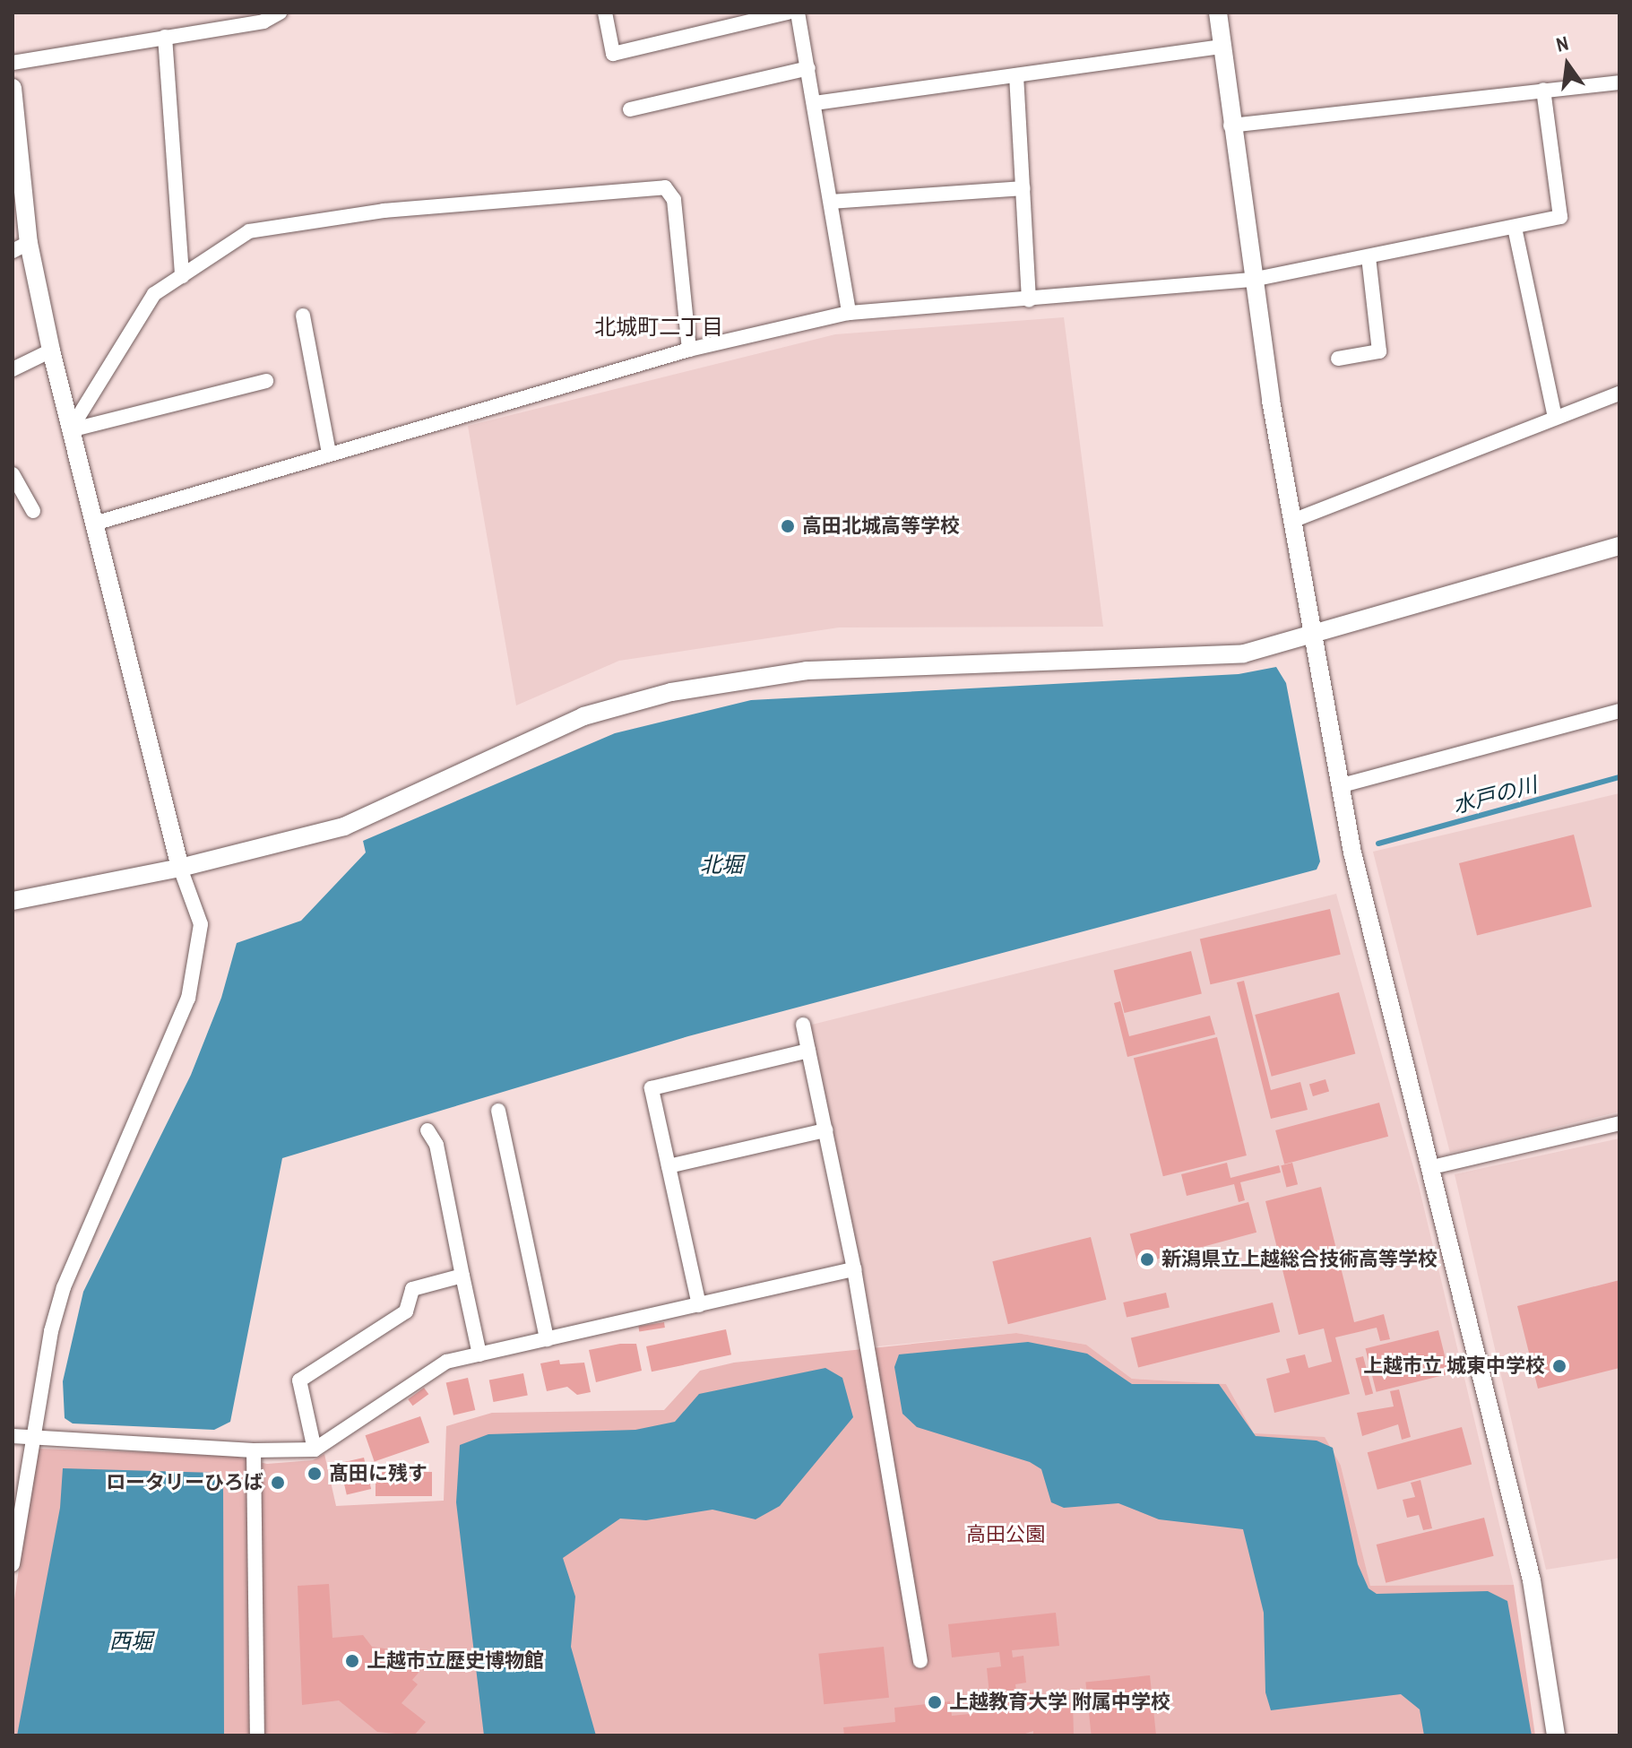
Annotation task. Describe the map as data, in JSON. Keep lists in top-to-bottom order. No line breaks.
{"districts":["北城町二丁目"],"water":["水戸の川","北堀","西堀"],"parks":["高田公園"],"places":["高田北城高等学校","新潟県立上越総合技術高等学校","上越市立 城東中学校","髙田に残す","ロータリーひろば","上越市立歴史博物館","上越教育大学 附属中学校"],"north":"top"}
